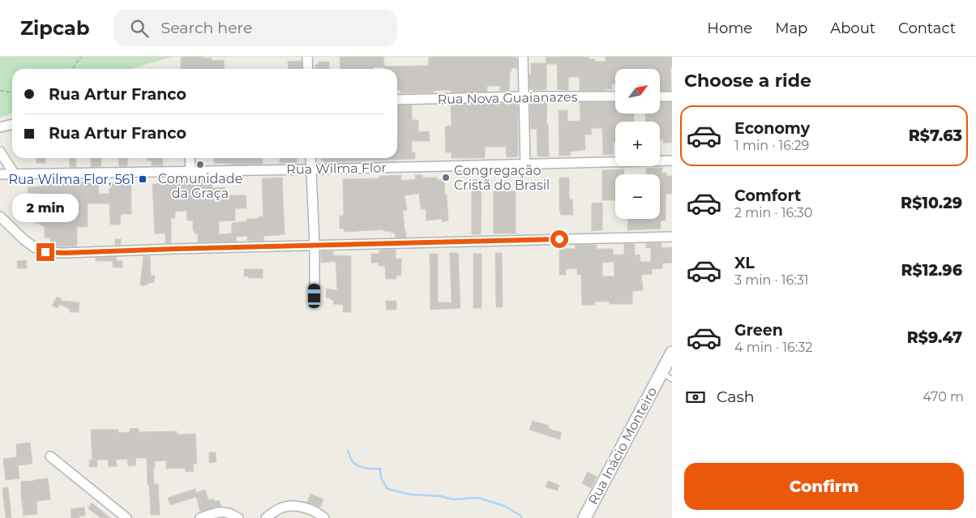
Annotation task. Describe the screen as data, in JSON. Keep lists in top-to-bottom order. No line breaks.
{"streets":{"street":["Rua Nova Guaianazes","Rua Wilma Flor","Rua Inácio Monteiro"]},"places":{"other":["Comunidade da Graça","Congregação Cristã do Brasil"],"transit":["Rua Wilma Flor, 561"]},"north":"top right","page":{"header":"Zipcab","search":"Search here","nav":["Home","Map","About","Contact"],"heading":"Choose a ride","map_buttons":["+","−"],"banner":["Rua Artur Franco","Rua Artur Franco"],"list":[{"name":"Economy","note":"1 min · 16:29","value":"R$7.63"},{"name":"Comfort","note":"2 min · 16:30","value":"R$10.29"},{"name":"XL","note":"3 min · 16:31","value":"R$12.96"},{"name":"Green","note":"4 min · 16:32","value":"R$9.47"}],"bubble":"2 min","pay":["Cash","470 m"],"buttons":"Confirm"}}
